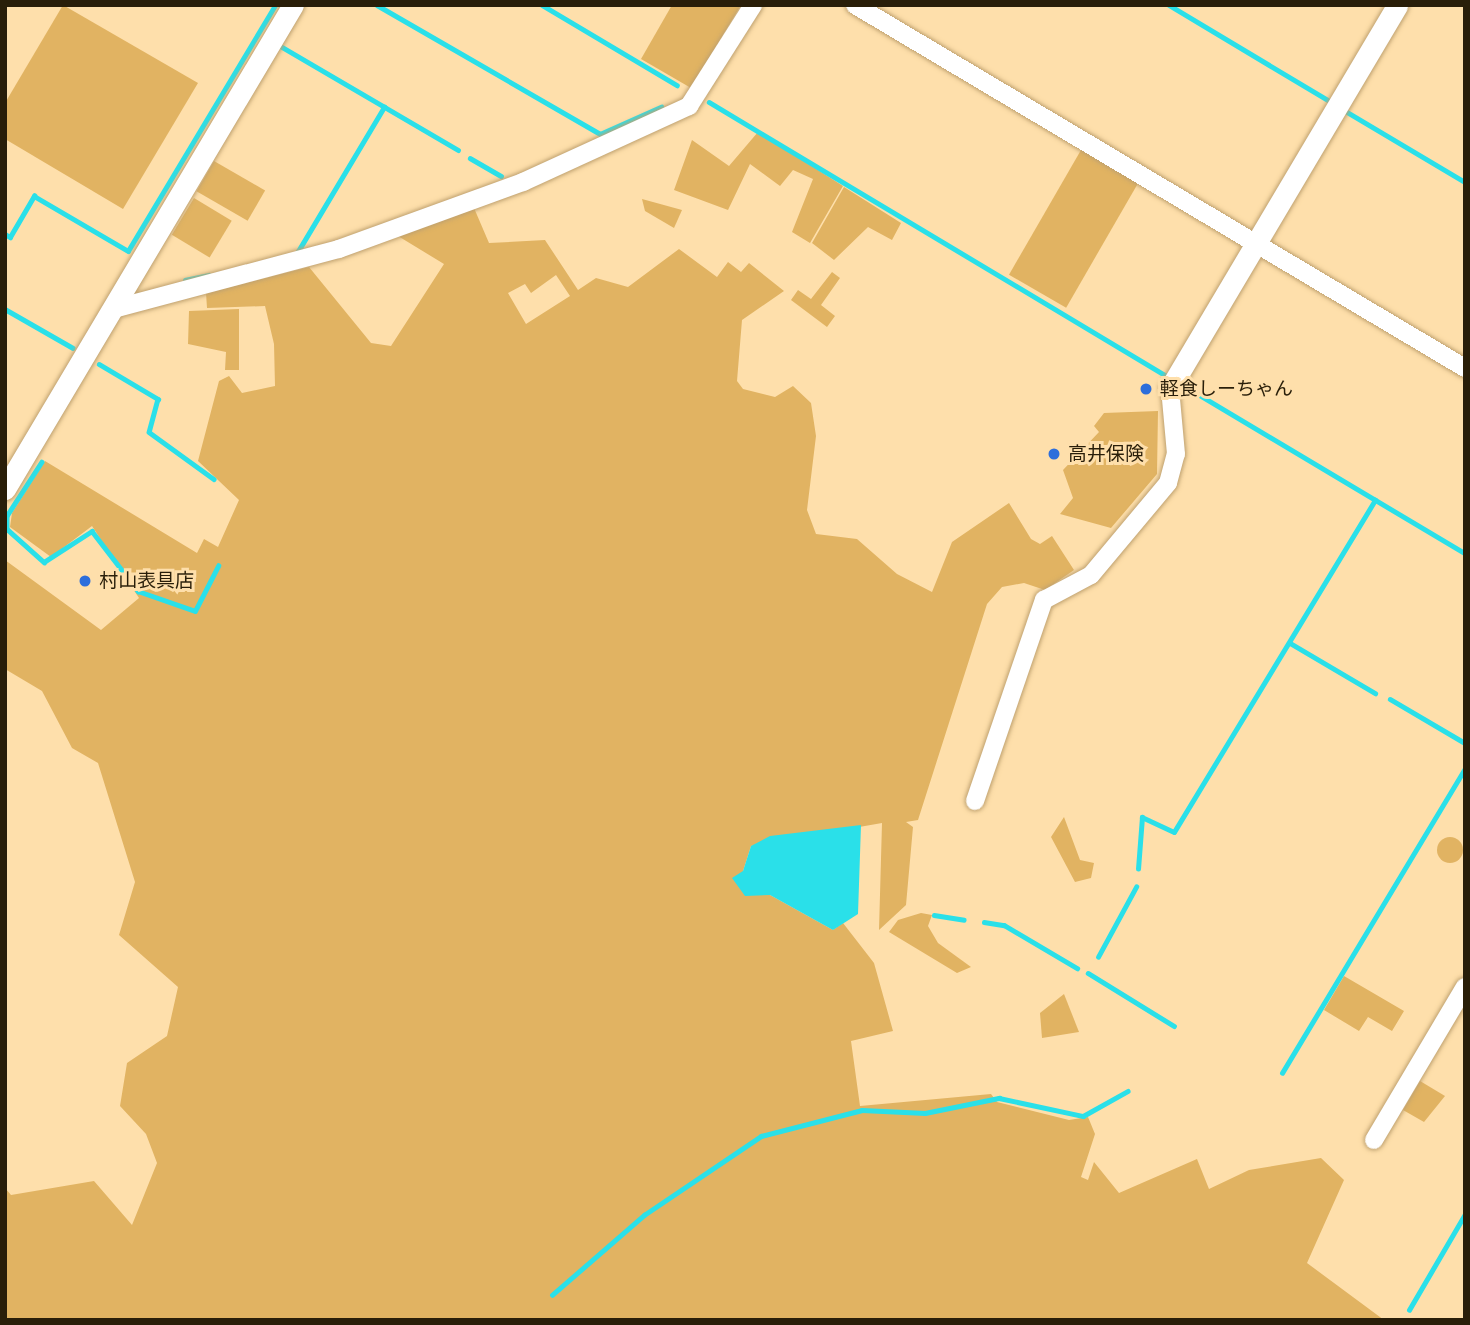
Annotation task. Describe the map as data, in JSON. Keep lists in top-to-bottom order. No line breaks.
{"places":["軽食しーちゃん","高井保険","村山表具店"]}
